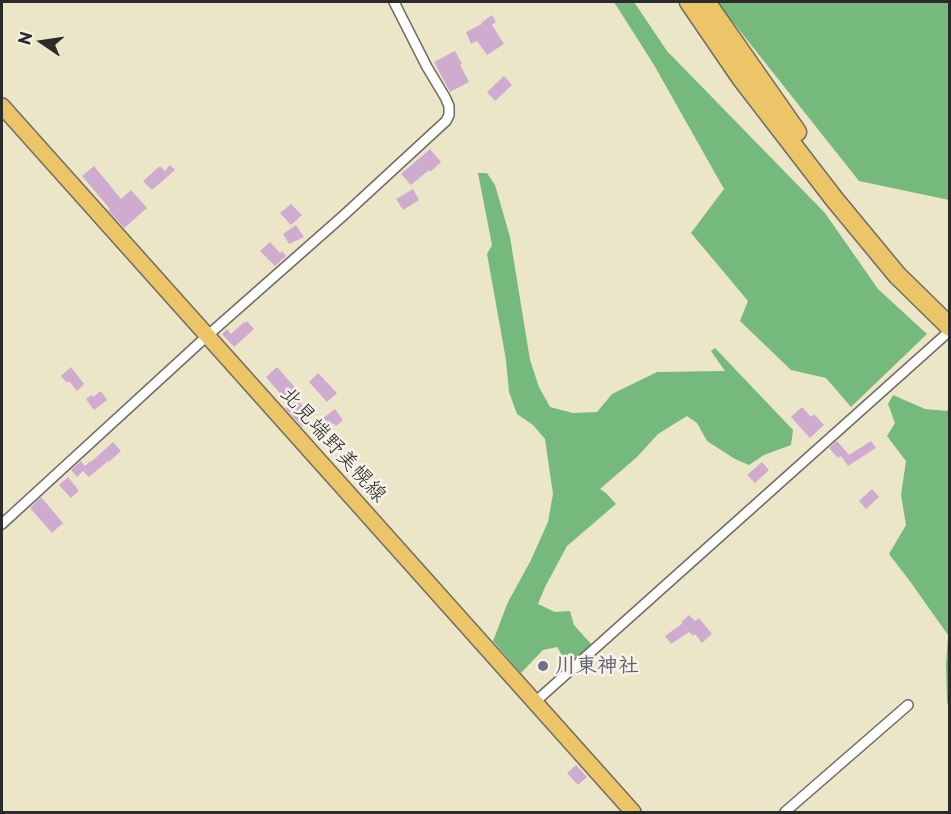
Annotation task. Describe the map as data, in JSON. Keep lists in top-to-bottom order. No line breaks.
{"streets":{"main road":["北見端野美幌線"]},"places":["川東神社"],"north":"left"}
